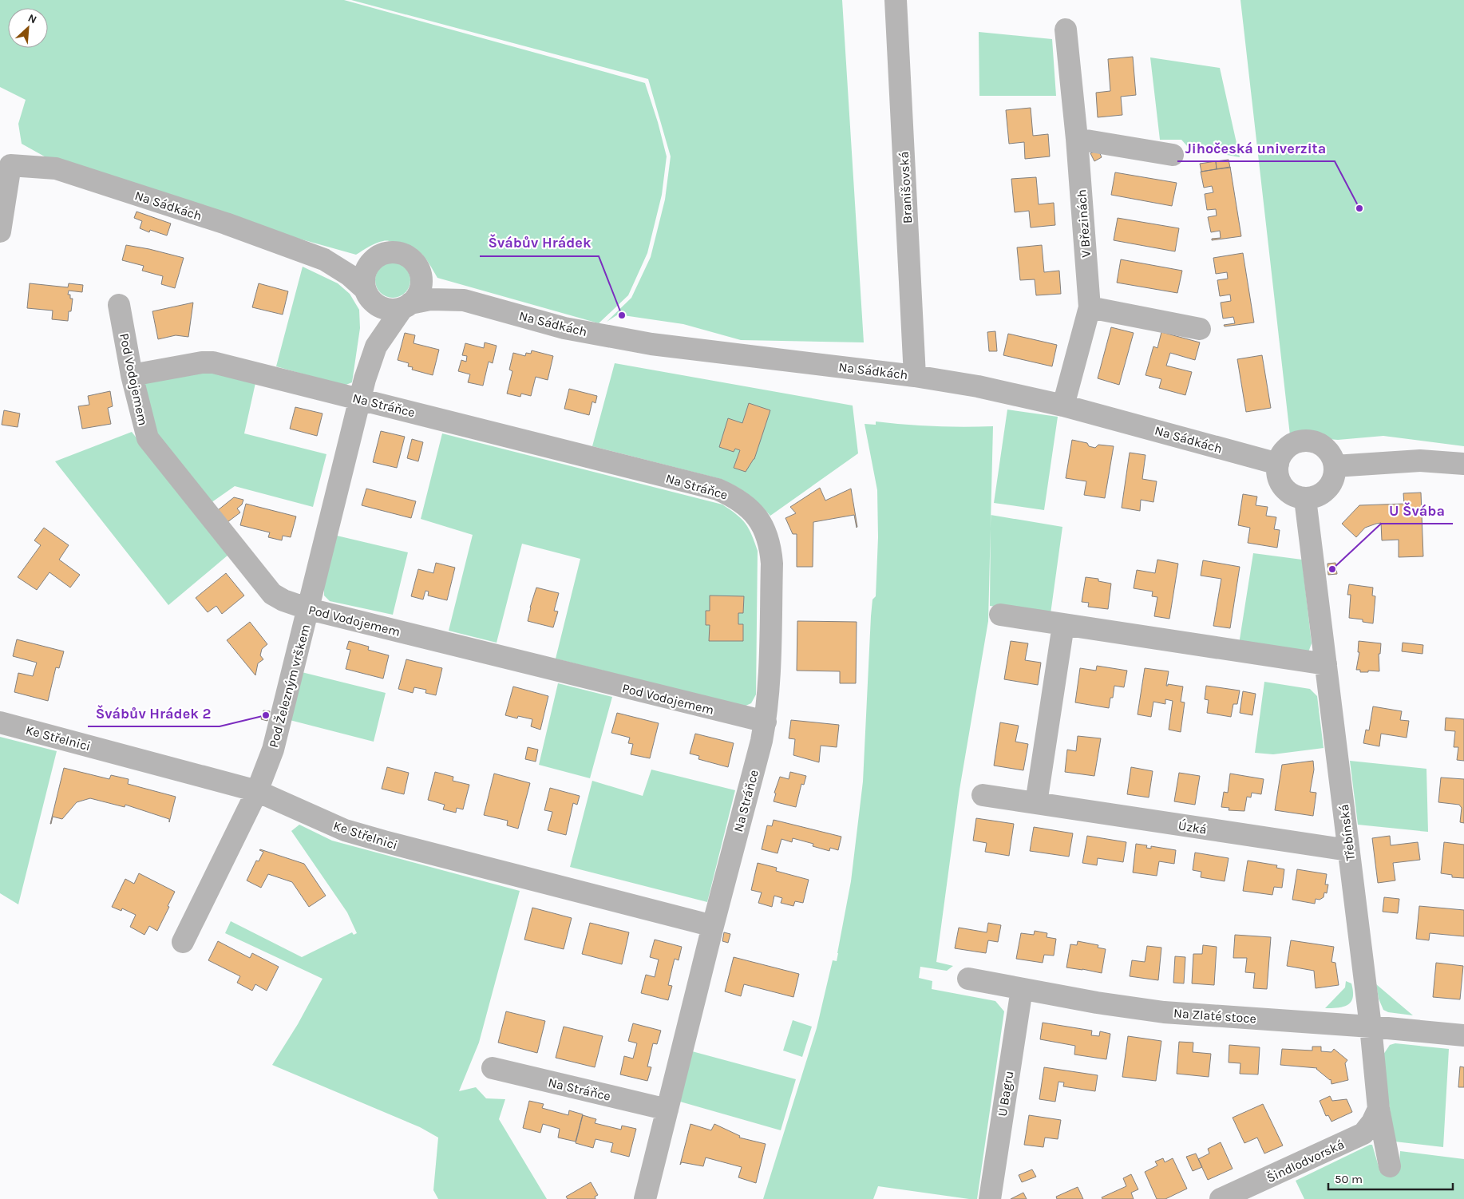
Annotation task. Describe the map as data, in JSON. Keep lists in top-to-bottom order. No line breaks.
{"streets":{"street":["Branišovská","Na Sádkách","V Březinách","Pod Vodojemem","Na Stráňce","Pod Železným vrškem","Ke Střelnici","Úzká","Třebínská","Na Zlaté stoce","U Bagru","Šindlodvorská"]},"crossings":[["Branišovská","Na Sádkách"],["Na Sádkách","V Březinách"],["Na Sádkách","Pod Železným vrškem"],["Na Sádkách","Třebínská"],["Pod Vodojemem","Na Stráňce"],["Pod Vodojemem","Pod Železným vrškem"],["Na Stráňce","Pod Železným vrškem"],["Na Stráňce","Ke Střelnici"],["Pod Železným vrškem","Ke Střelnici"],["Úzká","Třebínská"],["Třebínská","Na Zlaté stoce"],["Třebínská","Šindlodvorská"],["Na Zlaté stoce","U Bagru"]],"places":["Jihočeská univerzita","Švábův Hrádek","U Švába","Švábův Hrádek 2"],"scale_bar":"50 m","north":"top right"}
